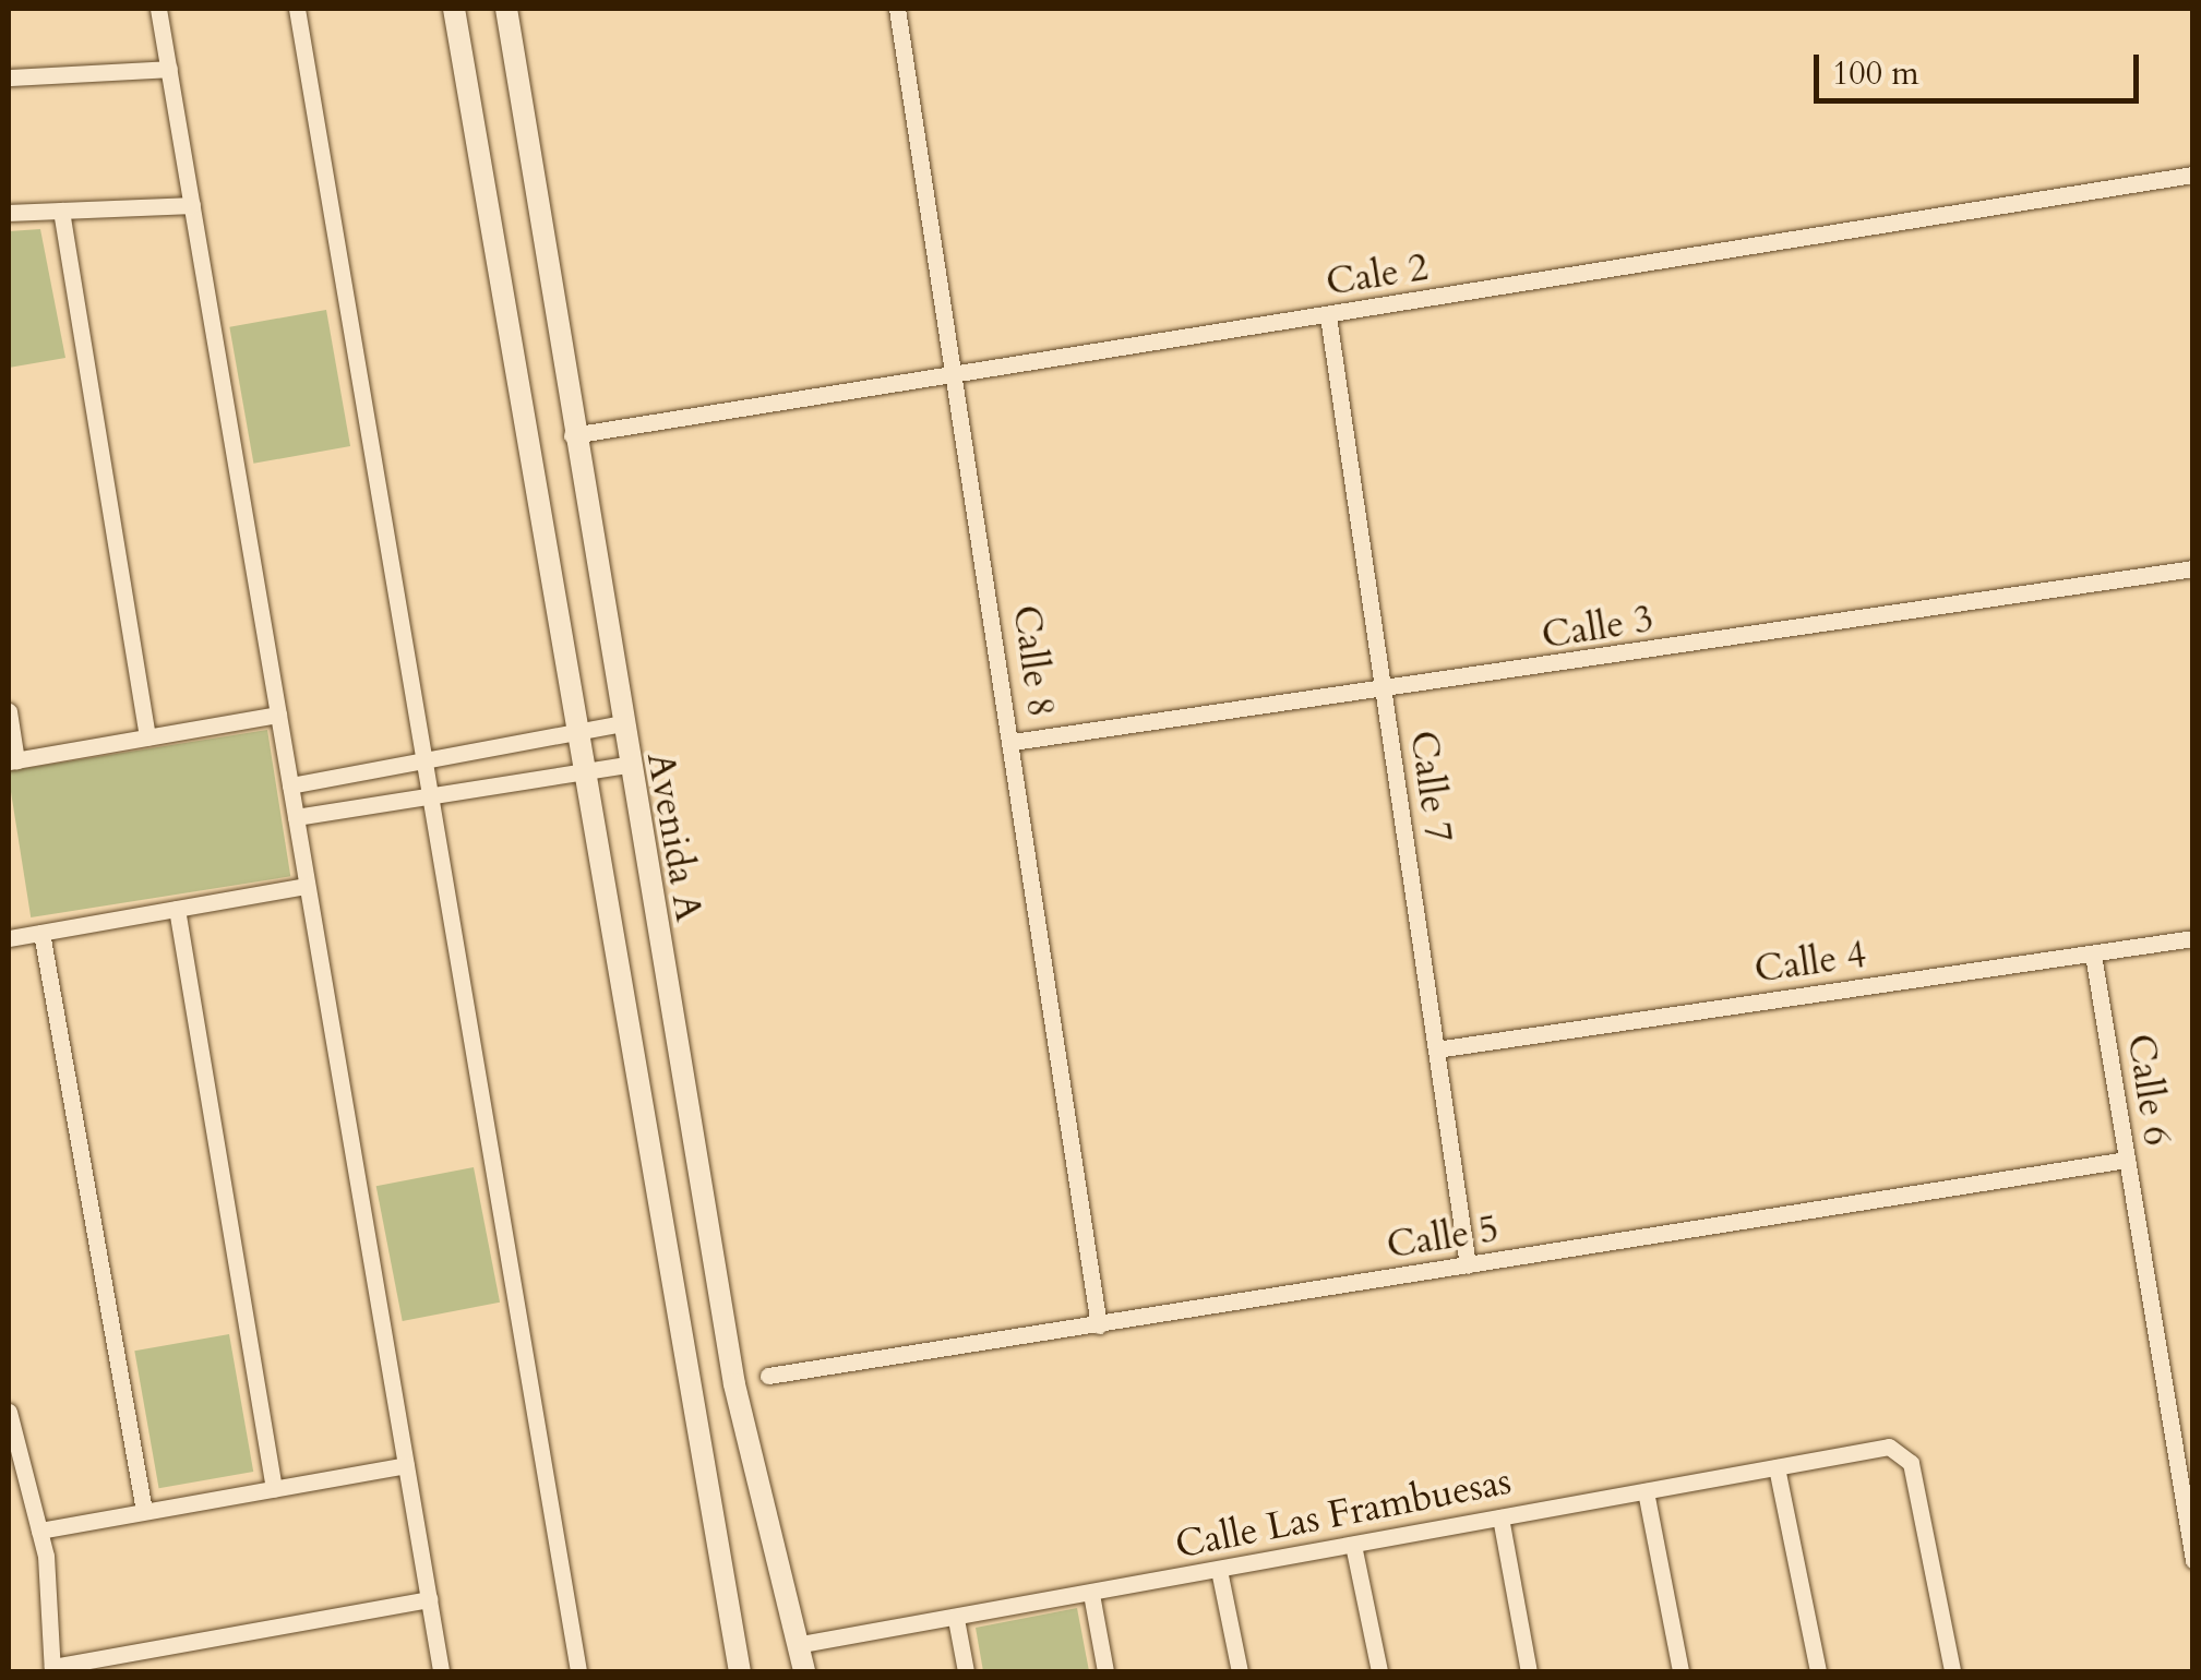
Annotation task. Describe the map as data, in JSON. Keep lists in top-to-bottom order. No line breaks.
{"streets":{"street":["Cale 2","Calle 3","Calle 8","Calle 7","Avenida A","Calle 4","Calle 6","Calle 5","Calle Las Frambuesas"]},"crossings":[["Cale 2","Calle 8"],["Cale 2","Calle 7"],["Cale 2","Avenida A"],["Calle 3","Calle 8"],["Calle 3","Calle 7"],["Calle 8","Calle 5"],["Calle 7","Calle 4"],["Calle 7","Calle 5"],["Avenida A","Calle Las Frambuesas"],["Calle 4","Calle 6"],["Calle 6","Calle 5"]],"scale_bar":"100 m"}
